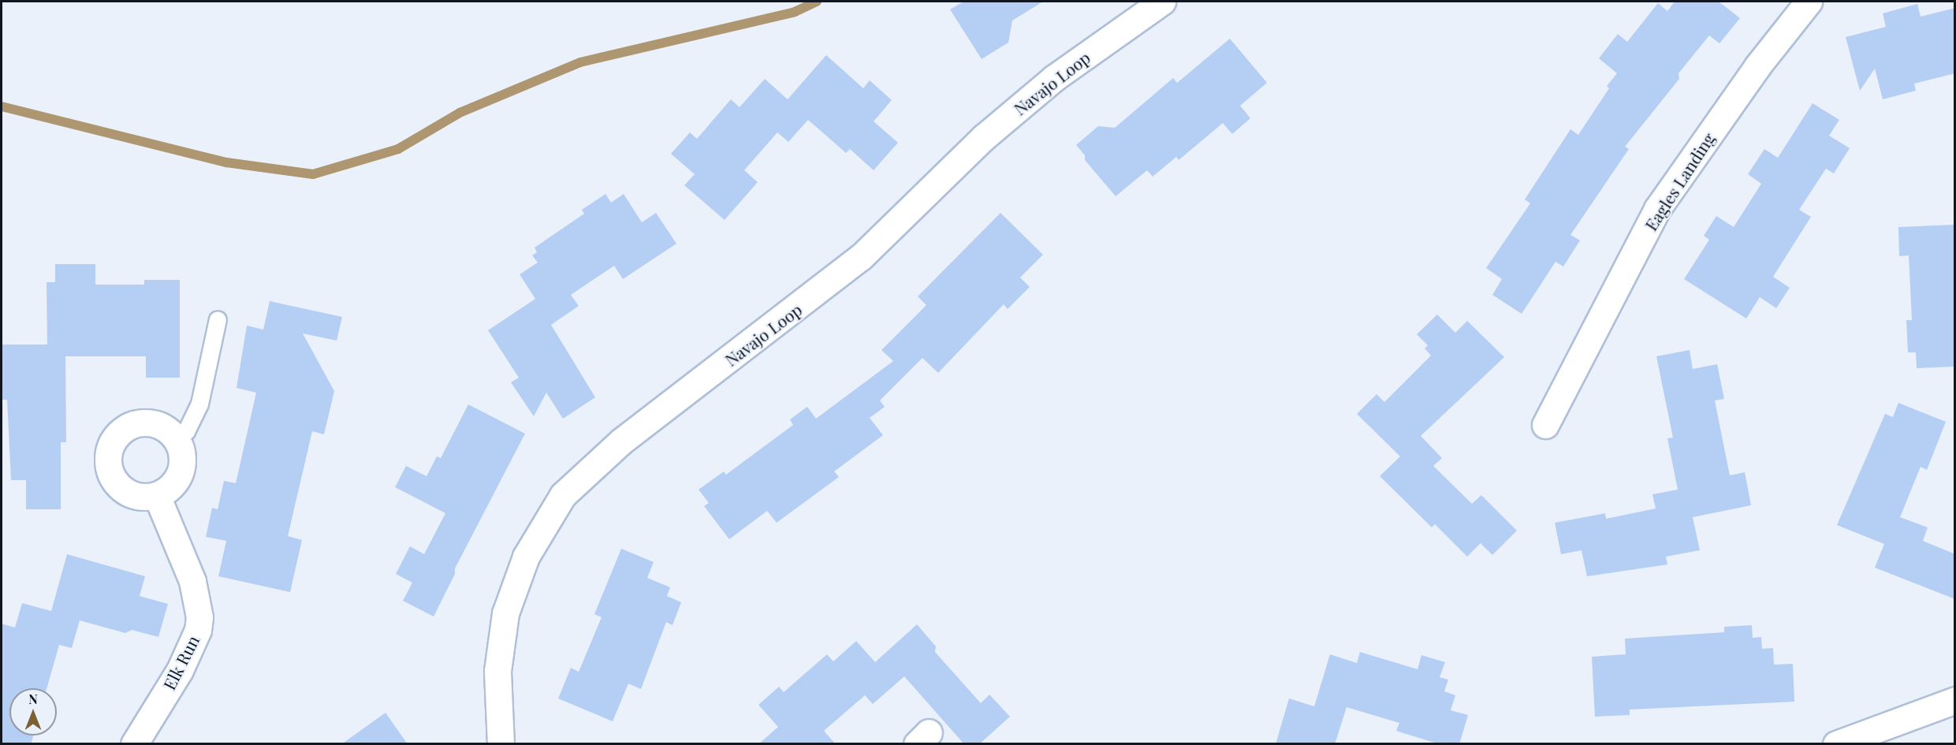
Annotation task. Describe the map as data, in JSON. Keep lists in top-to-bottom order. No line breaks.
{"streets":{"street":["Navajo Loop","Eagles Landing","Elk Run"]},"north":"top"}
